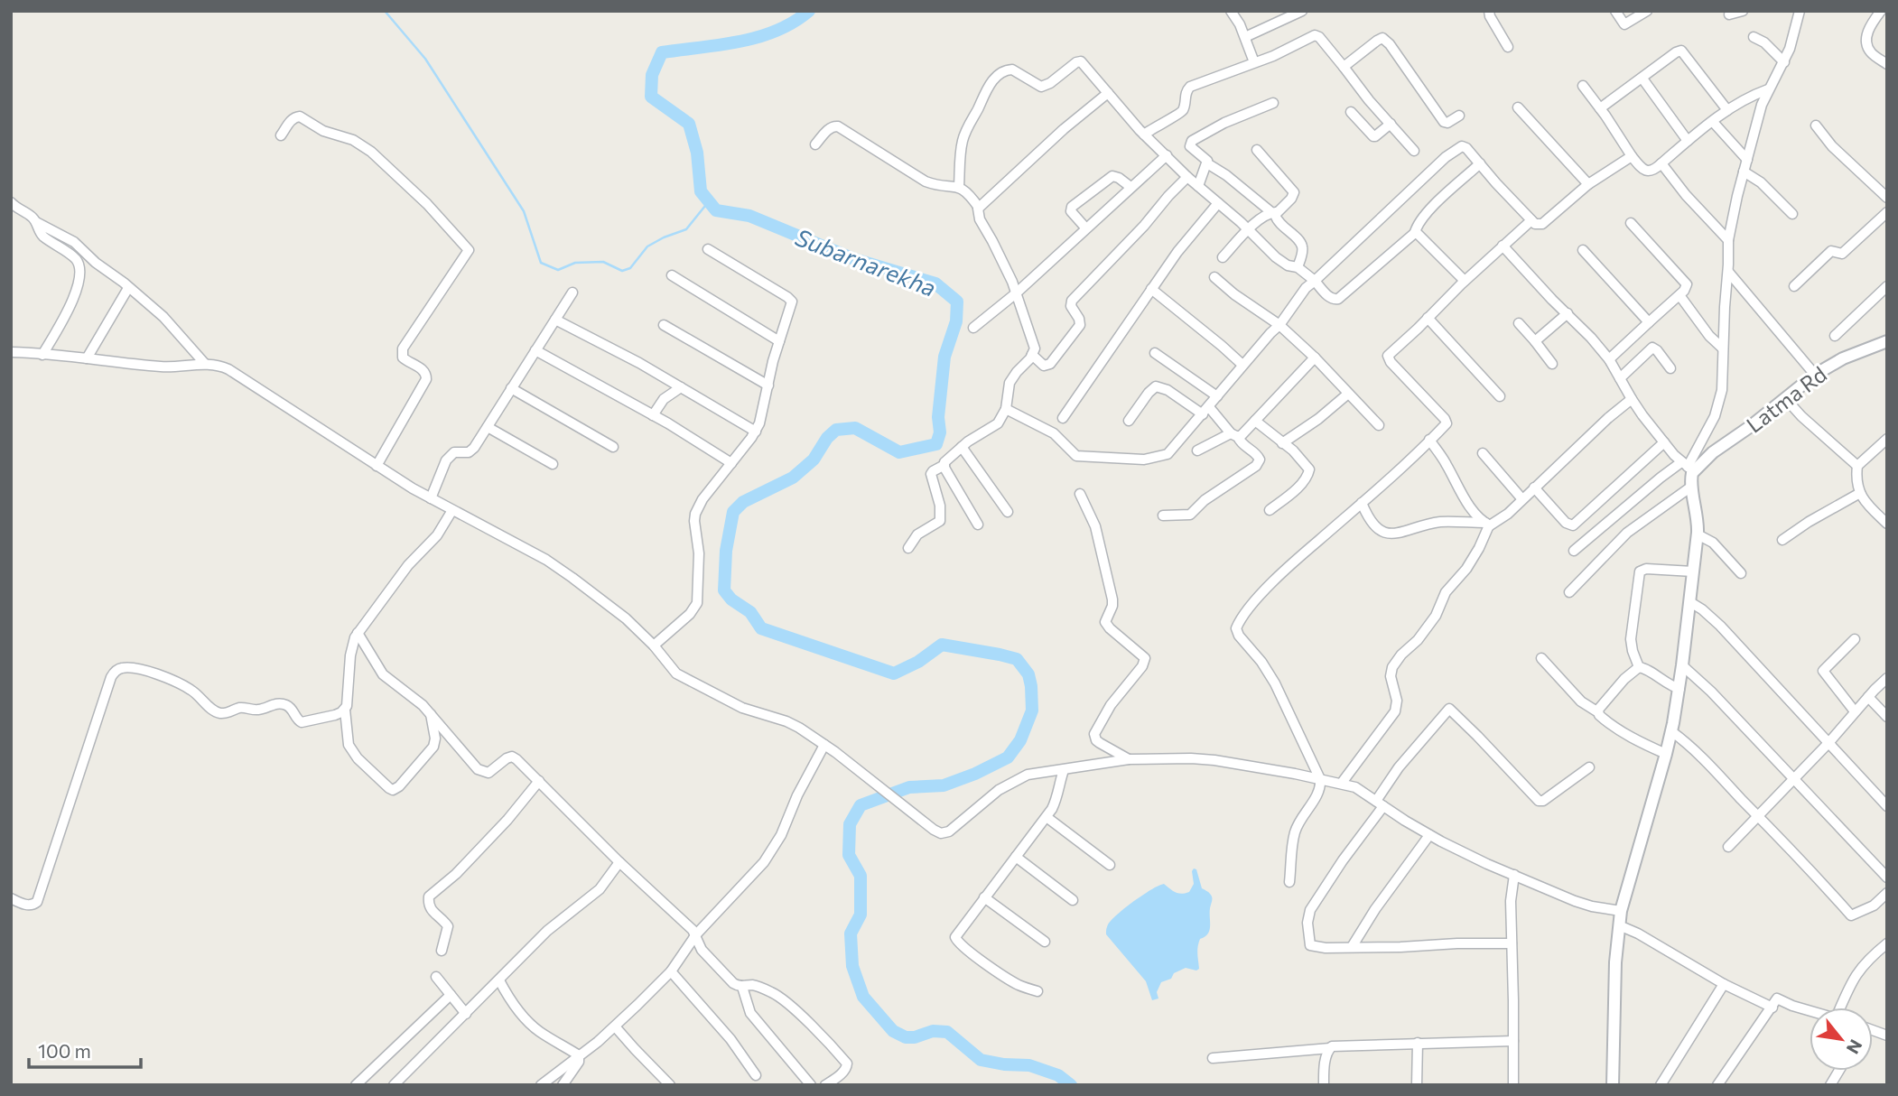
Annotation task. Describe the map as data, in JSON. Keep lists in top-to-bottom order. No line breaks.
{"streets":{"street":["Latma Rd"]},"water":["Subarnarekha"],"scale_bar":"100 m","north":"bottom right"}
